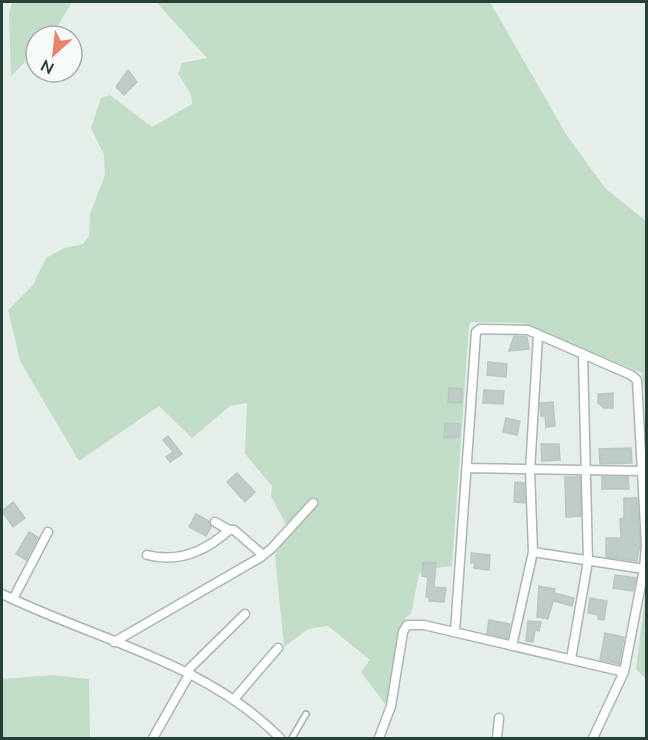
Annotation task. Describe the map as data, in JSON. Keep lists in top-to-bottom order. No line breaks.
{"north":"bottom left"}
